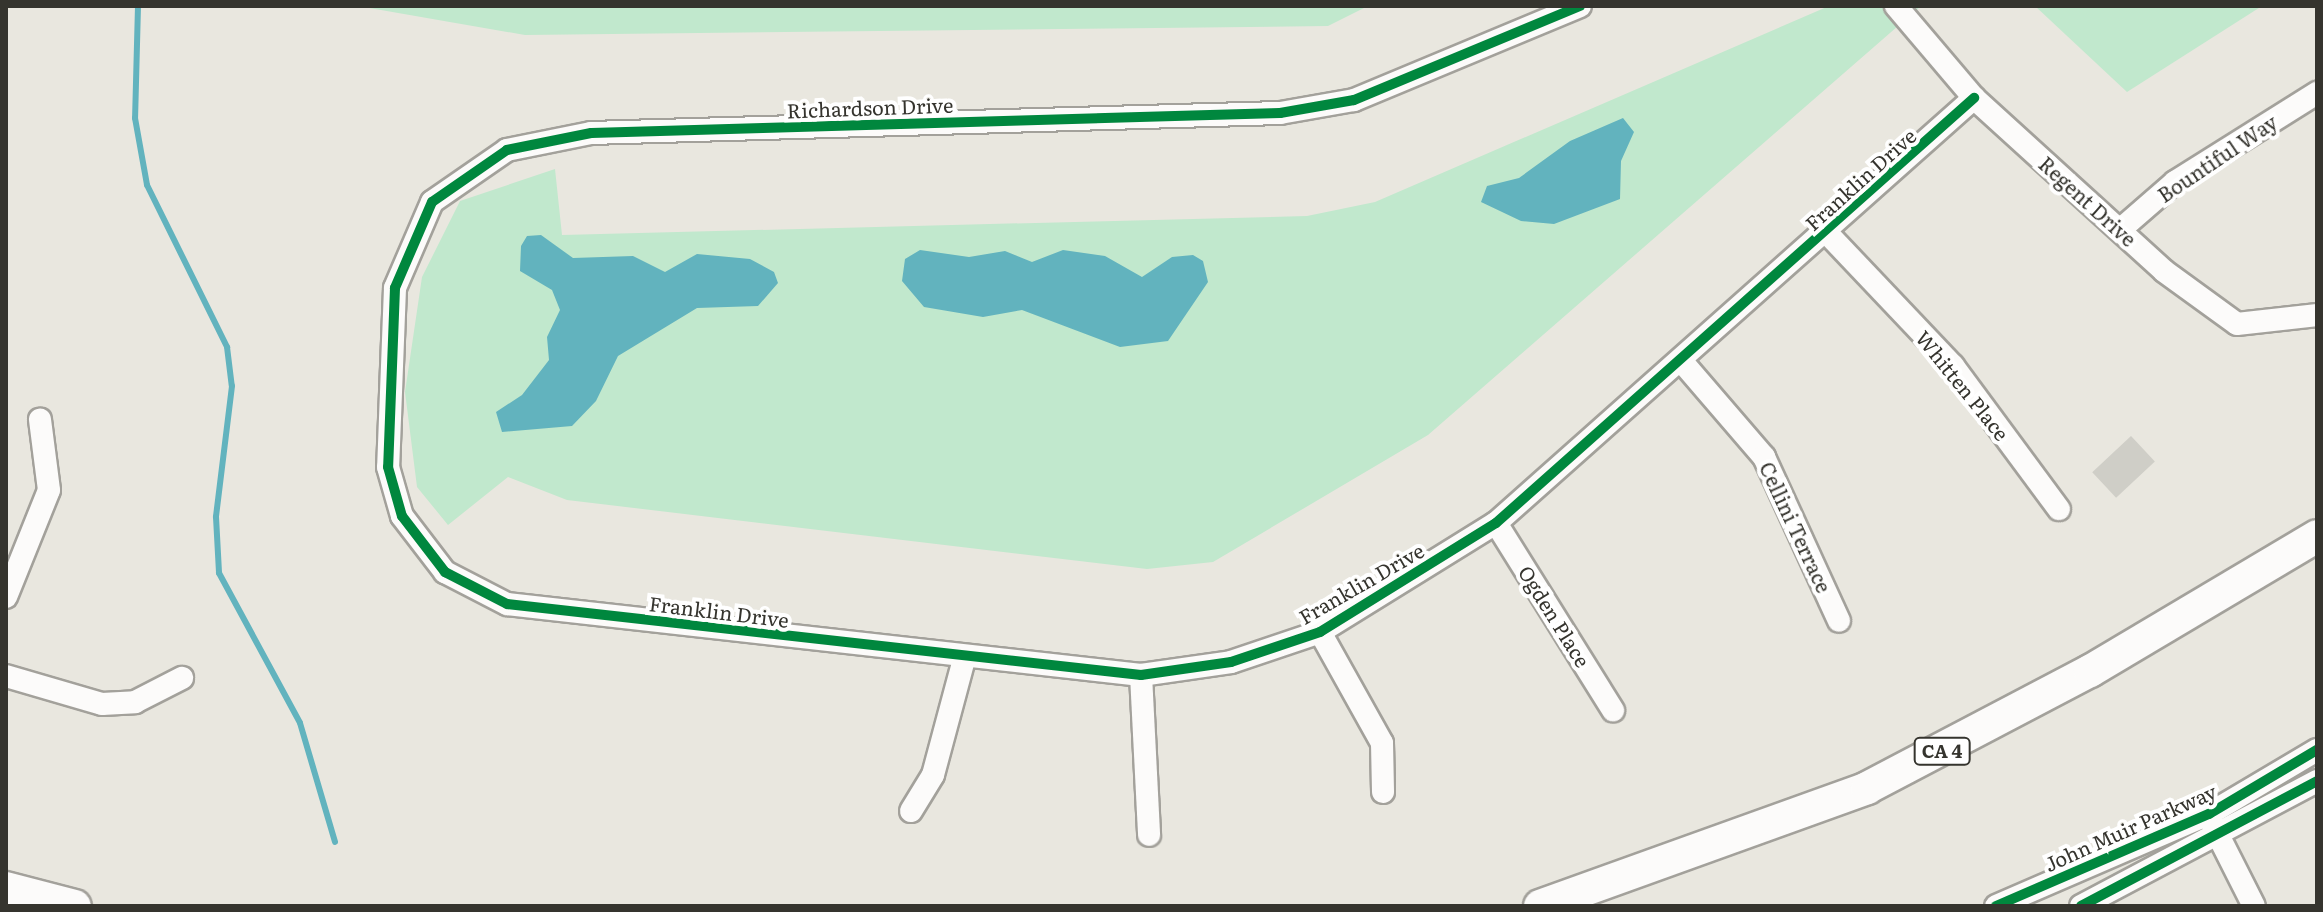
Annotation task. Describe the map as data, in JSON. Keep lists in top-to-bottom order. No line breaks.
{"streets":{"highway":["CA 4"],"street":["Richardson Drive","Bountiful Way","Franklin Drive","Regent Drive","Whitten Place","Cellini Terrace","Ogden Place","John Muir Parkway"]},"crossings":[["Richardson Drive","Franklin Drive"],["Bountiful Way","Regent Drive"],["Franklin Drive","Regent Drive"],["Franklin Drive","Whitten Place"],["Franklin Drive","Cellini Terrace"],["Franklin Drive","Ogden Place"]]}
